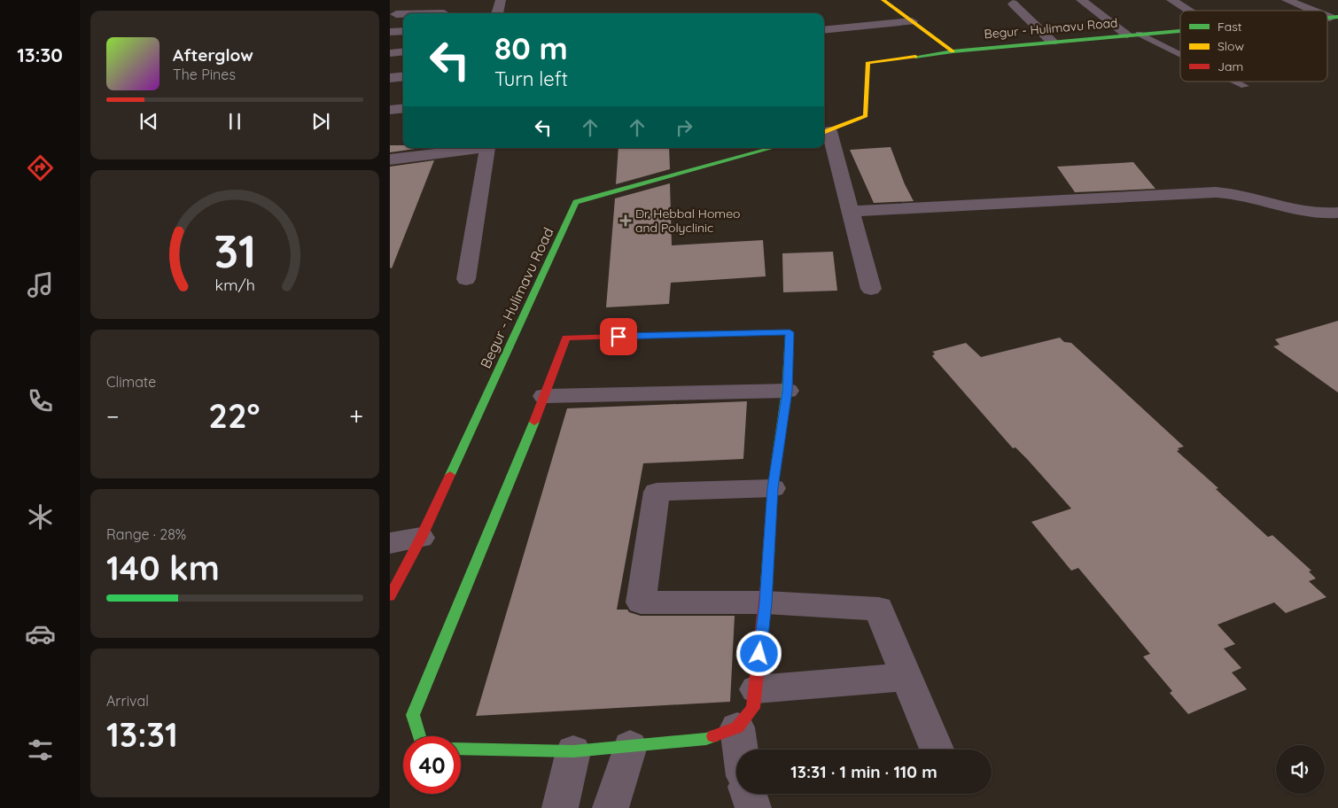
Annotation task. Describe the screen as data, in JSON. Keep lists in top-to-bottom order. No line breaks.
{"streets":{"street":["Begur - Hulimavu Road"]},"places":{"health":["Dr. Hebbal Homeo and Polyclinic"]},"legend":["Fast","Slow","Jam"],"page":{"tabs":"13:30","turn":["80 m","Turn left"],"song":["Afterglow","The Pines"],"tile":["Climate",["Range · 28%","140 km"],["Arrival","13:31"]],"heat":["−","22°","+"],"limit":"40","trip":"13:31 · 1 min · 110 m","gauge":["31","km/h"]}}
